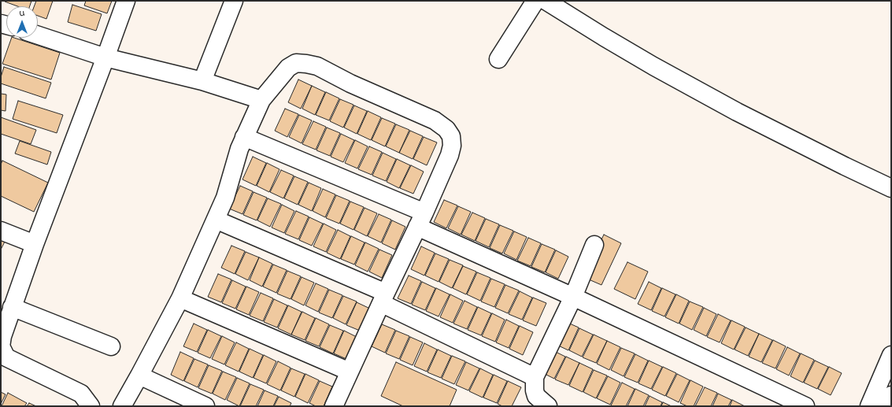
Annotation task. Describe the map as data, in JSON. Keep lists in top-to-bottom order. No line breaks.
{"north":"top"}
